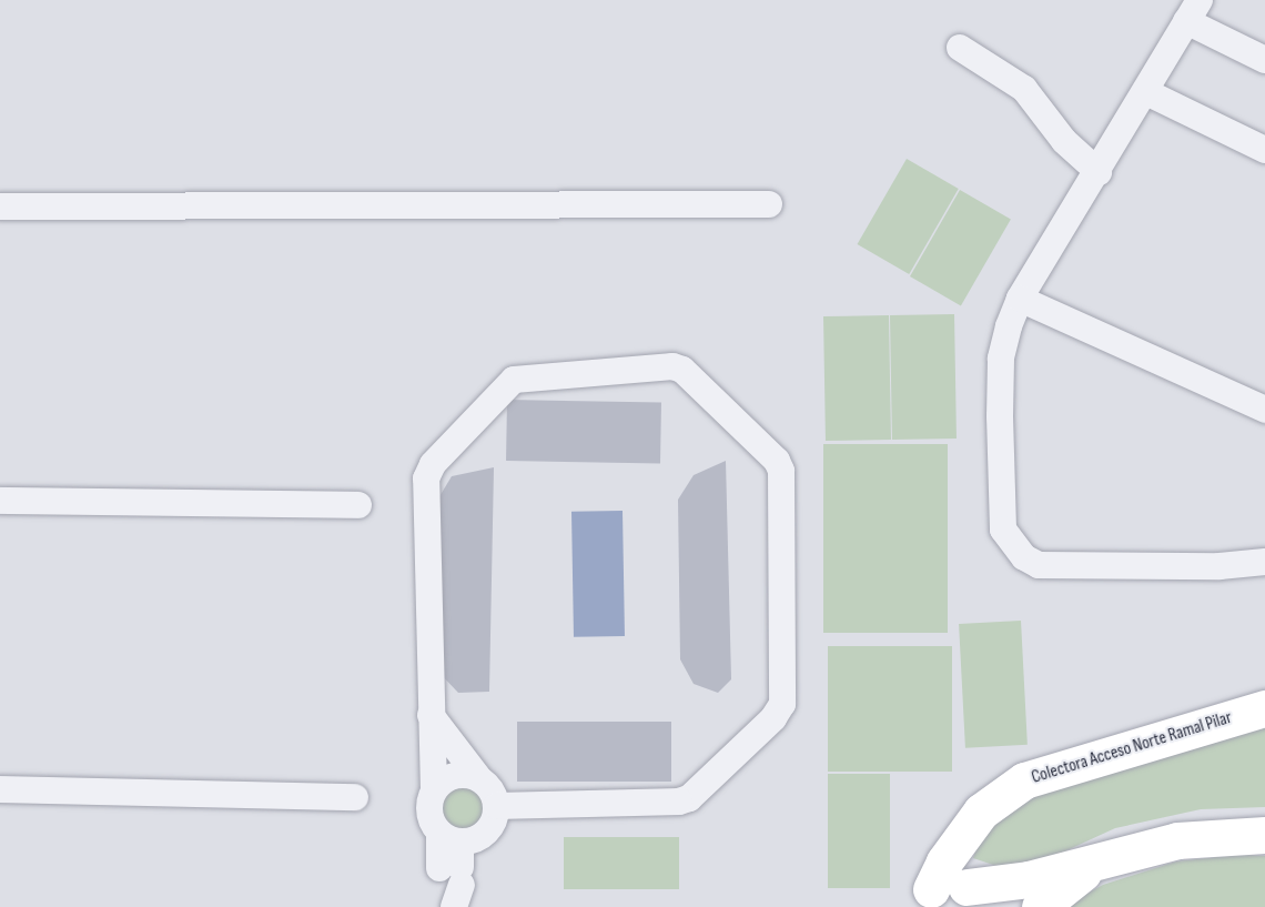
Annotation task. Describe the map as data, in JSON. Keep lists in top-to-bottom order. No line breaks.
{"streets":{"street":["Colectora Acceso Norte Ramal Pilar"]}}
